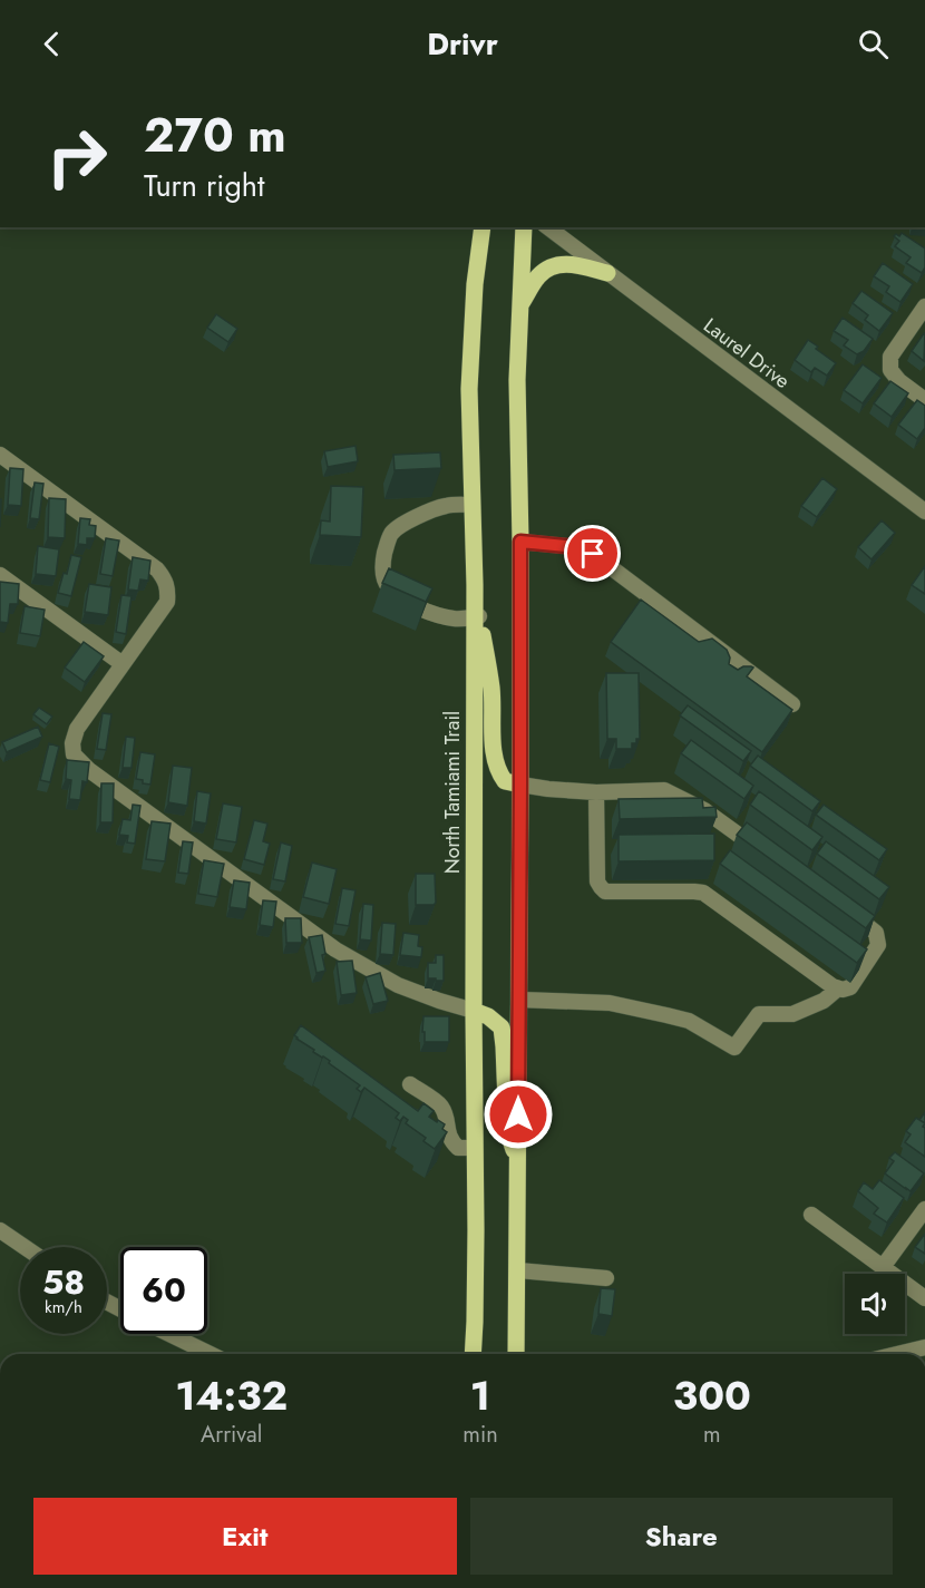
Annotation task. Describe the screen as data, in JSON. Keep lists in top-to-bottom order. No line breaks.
{"streets":{"main road":["North Tamiami Trail"],"street":["Laurel Drive"]},"page":{"header":"Drivr","turn":["270 m","Turn right"],"speed":"58 km/h","limit":"60","eta":["14:32","Arrival","1","min","300","m"],"buttons":["Exit","Share"]}}
